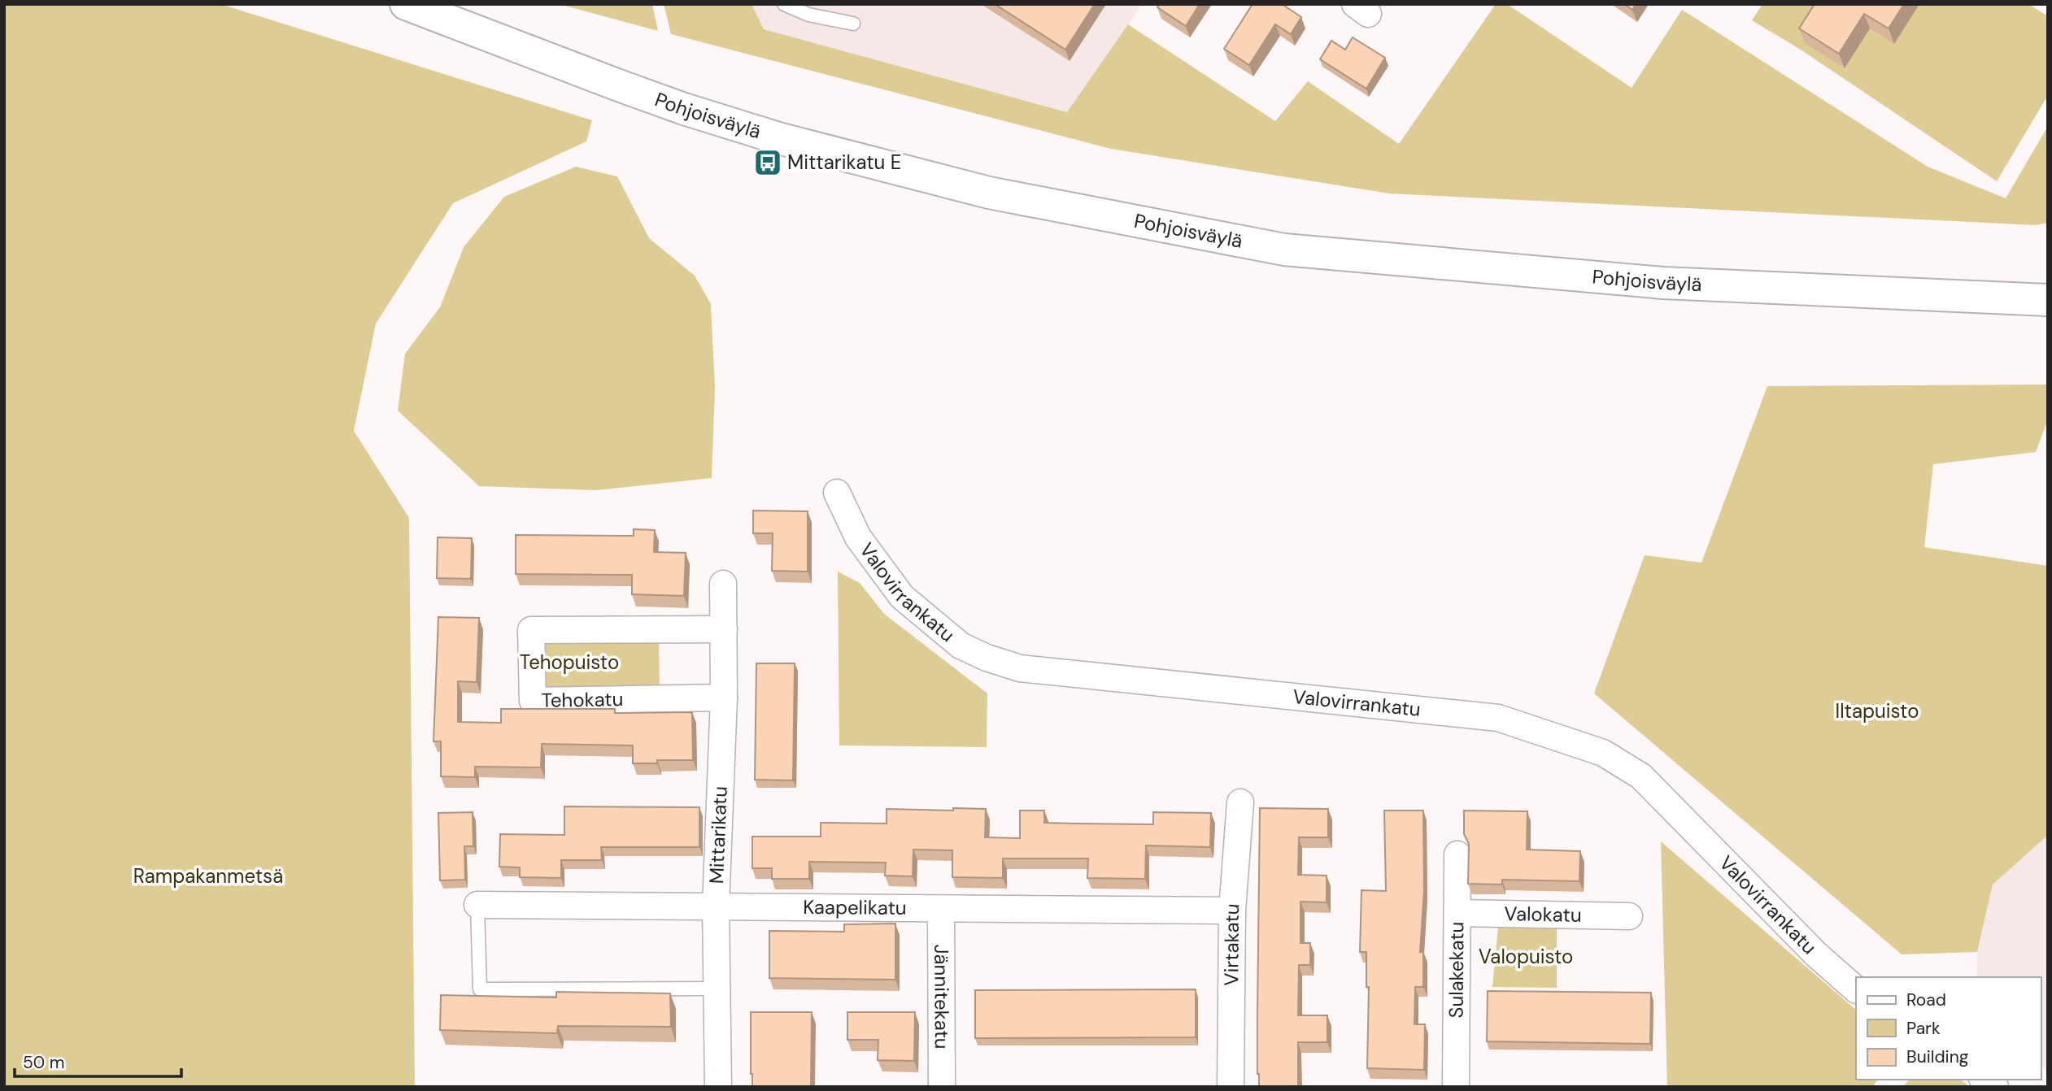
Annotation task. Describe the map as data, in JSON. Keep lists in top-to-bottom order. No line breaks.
{"streets":{"main road":["Pohjoisväylä"],"street":["Valovirrankatu","Tehokatu","Mittarikatu","Kaapelikatu","Valokatu","Virtakatu","Sulakekatu","Jännitekatu"]},"crossings":[["Tehokatu","Mittarikatu"],["Mittarikatu","Kaapelikatu"],["Kaapelikatu","Virtakatu"],["Kaapelikatu","Jännitekatu"],["Valokatu","Sulakekatu"]],"parks":["Tehopuisto","Iltapuisto","Rampakanmetsä","Valopuisto"],"places":{"bus stop":["Mittarikatu E"]},"legend":["Road","Park","Building"],"scale_bar":"50 m"}
